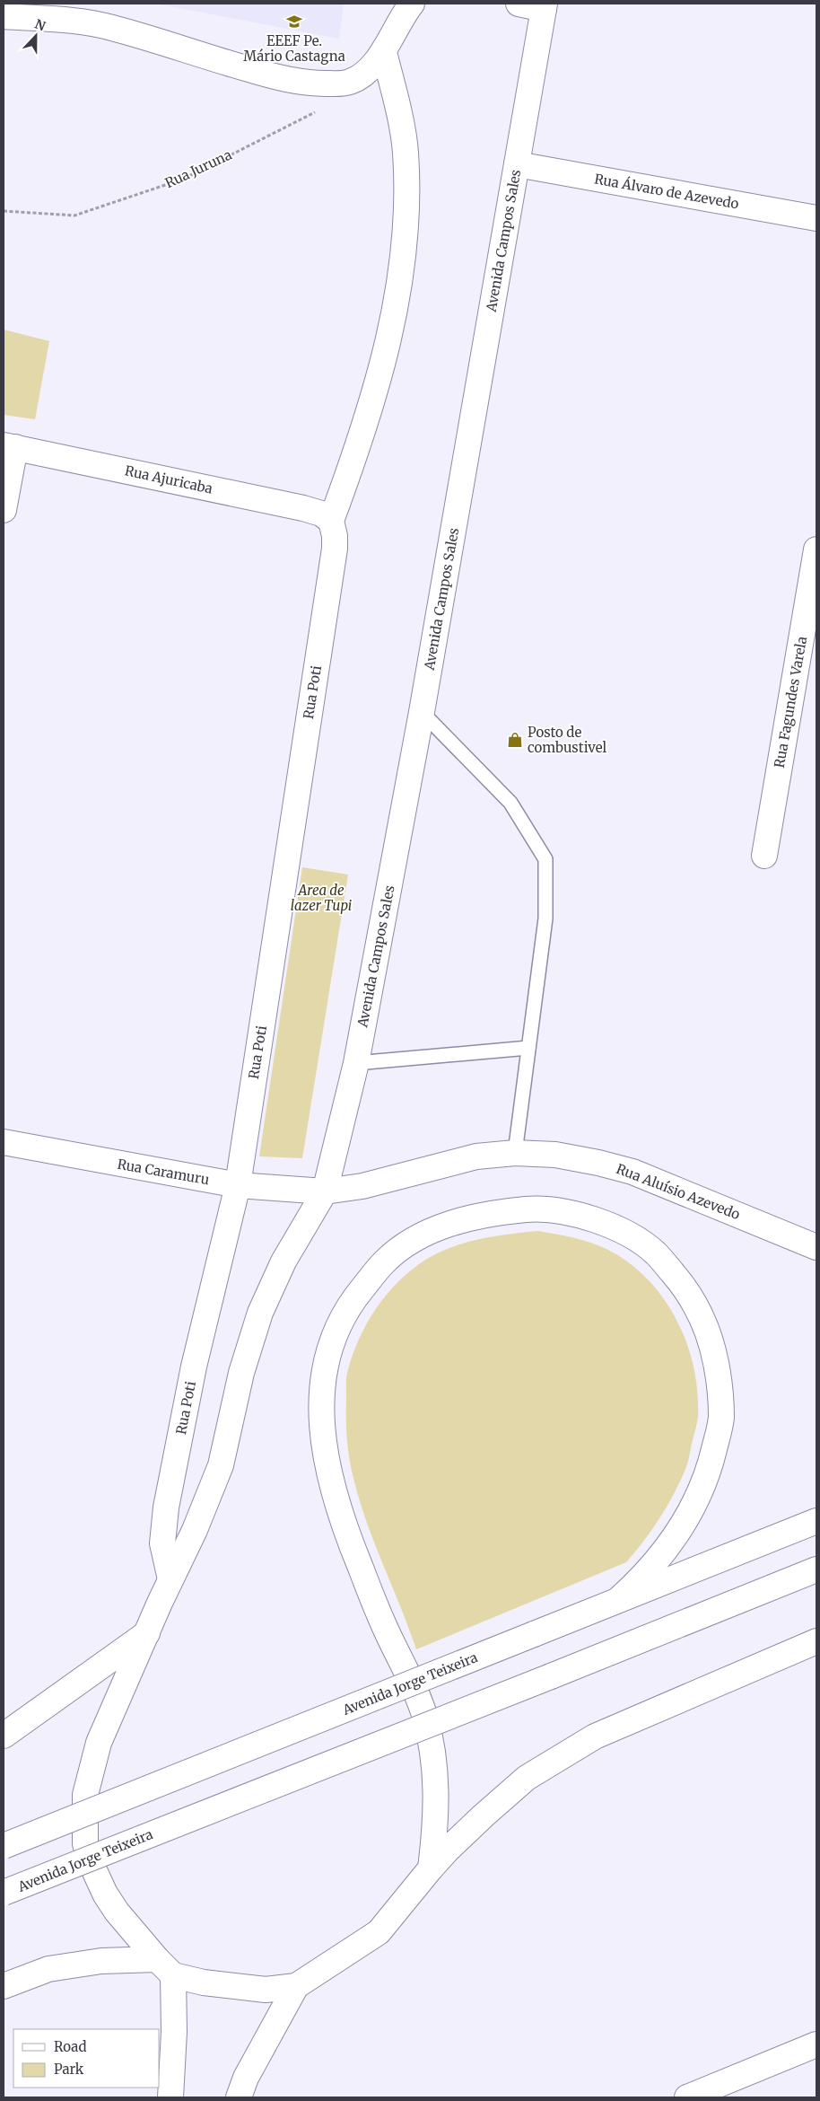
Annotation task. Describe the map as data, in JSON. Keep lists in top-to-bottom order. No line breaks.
{"streets":{"main road":["Rua Álvaro de Azevedo","Avenida Campos Sales","Rua Ajuricaba","Rua Poti","Rua Fagundes Varela","Rua Caramuru","Rua Aluísio Azevedo","Avenida Jorge Teixeira"],"path":["Rua Juruna"]},"crossings":[["Rua Álvaro de Azevedo","Avenida Campos Sales"],["Avenida Campos Sales","Rua Poti"],["Avenida Campos Sales","Rua Caramuru"],["Avenida Campos Sales","Rua Aluísio Azevedo"],["Rua Ajuricaba","Rua Poti"],["Rua Poti","Rua Caramuru"],["Rua Caramuru","Rua Aluísio Azevedo"]],"parks":["Area de lazer Tupi"],"places":{"school or university":["EEEF Pe. Mário Castagna"],"shop":["Posto de combustivel"]},"legend":["Road","Park"],"north":"top"}
